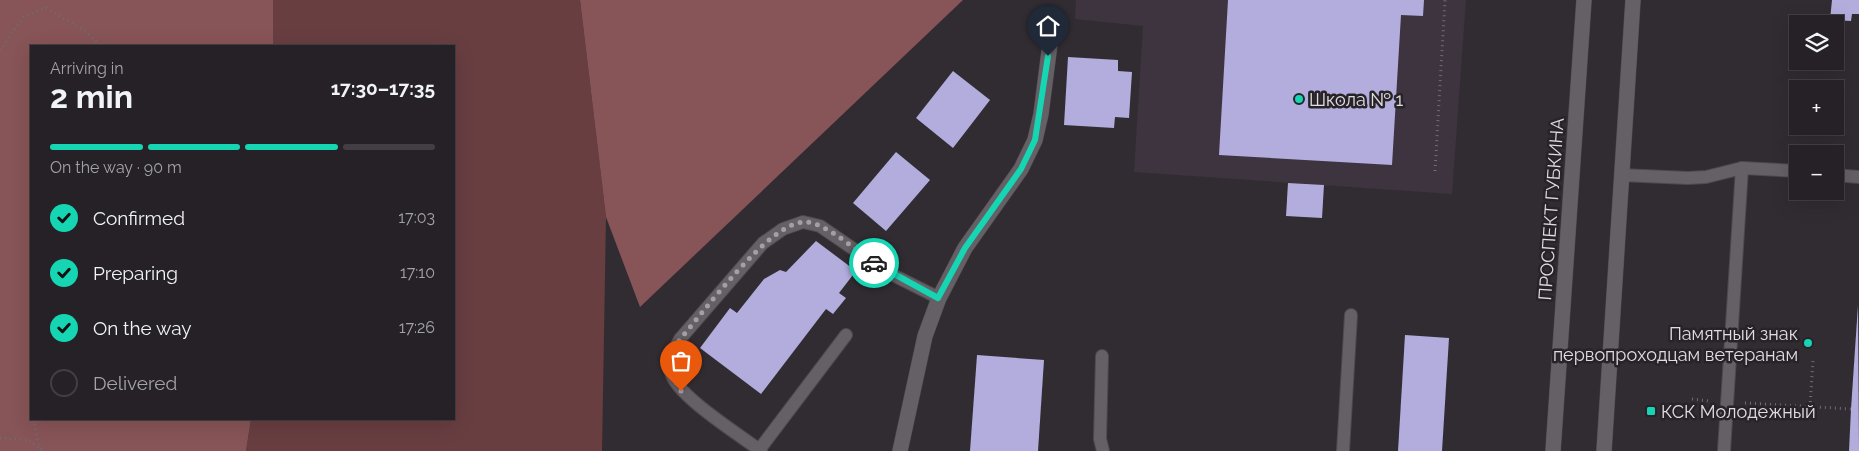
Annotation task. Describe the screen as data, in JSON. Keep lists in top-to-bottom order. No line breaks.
{"streets":{"main road":["ПРОСПЕКТ ГУБКИНА"]},"places":{"other":["Школа № 1","Памятный знак первопроходцам ветеранам"],"transit":["КСК Молодежный"]},"page":{"map_buttons":["+","−"],"heading":["2 min","Arriving in","17:30–17:35"],"bar":"On the way · 90 m","list":[["Confirmed","17:03"],["Preparing","17:10"],["On the way","17:26"],"Delivered"]}}
